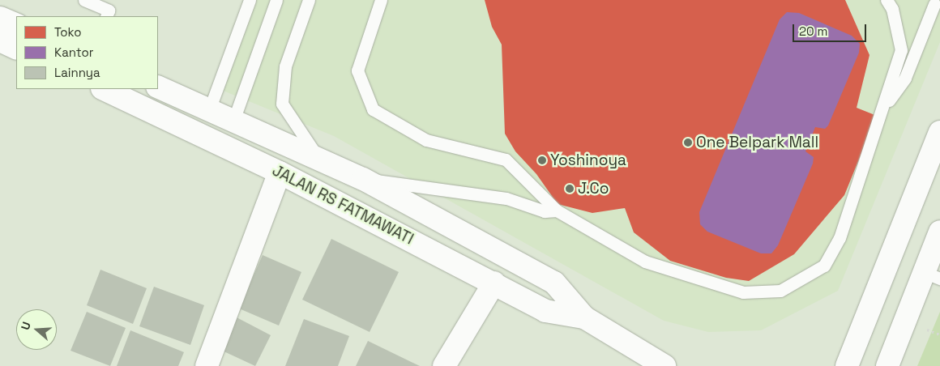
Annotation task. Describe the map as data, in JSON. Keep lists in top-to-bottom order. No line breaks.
{"streets":{"main road":["JALAN RS FATMAWATI"]},"places":["One Belpark Mall","Yoshinoya","J.Co"],"legend":["Toko","Kantor","Lainnya"],"scale_bar":"20 m","north":"left"}
